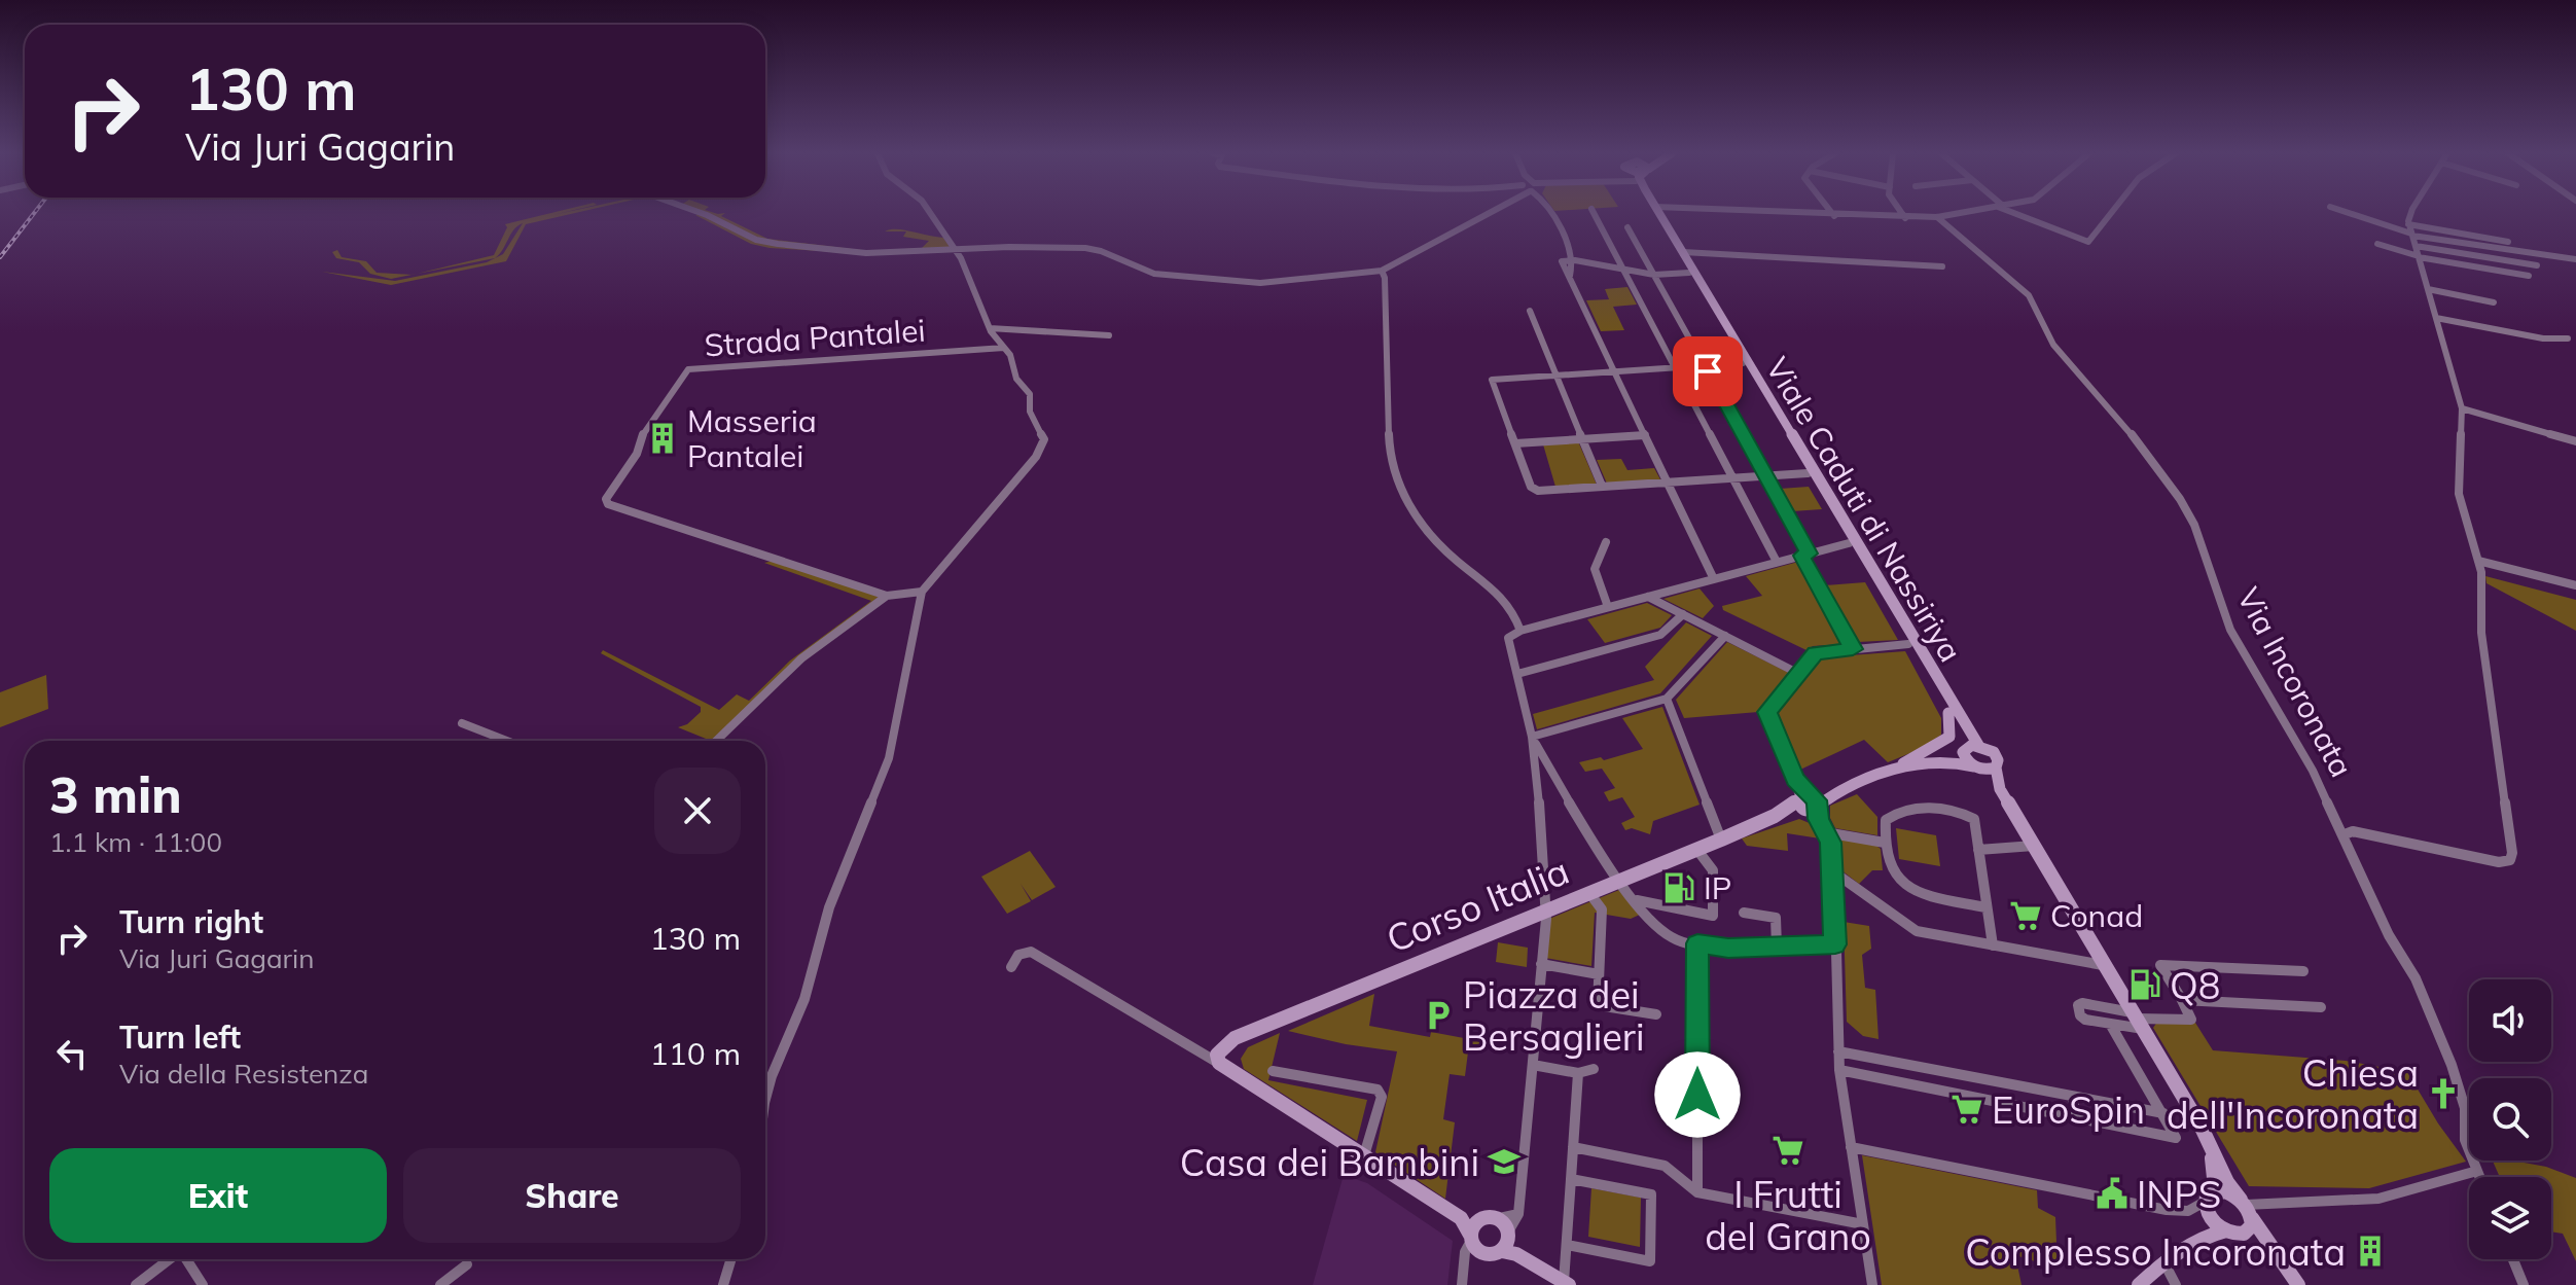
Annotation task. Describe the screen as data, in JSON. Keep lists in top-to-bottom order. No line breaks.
{"streets":{"main road":["Viale Caduti di Nassiriya","Corso Italia"],"street":["Strada Pantalei","Via Incoronata"]},"crossings":[["Viale Caduti di Nassiriya","Corso Italia"]],"places":{"building":["Masseria Pantalei","Complesso Incoronata"],"fuel station":["IP","Q8"],"supermarket":["Conad","EuroSpin","I Frutti del Grano"],"parking":["Piazza dei Bersaglieri"],"church":["Chiesa dell'Incoronata"],"school or university":["Casa dei Bambini"],"public building":["INPS"]},"page":{"turn":["130 m","Via Juri Gagarin"],"heading":["3 min","1.1 km · 11:00"],"list":[{"name":"Turn right","note":"Via Juri Gagarin","value":"130 m"},{"name":"Turn left","note":"Via della Resistenza","value":"110 m"}],"buttons":["Exit","Share"]}}
